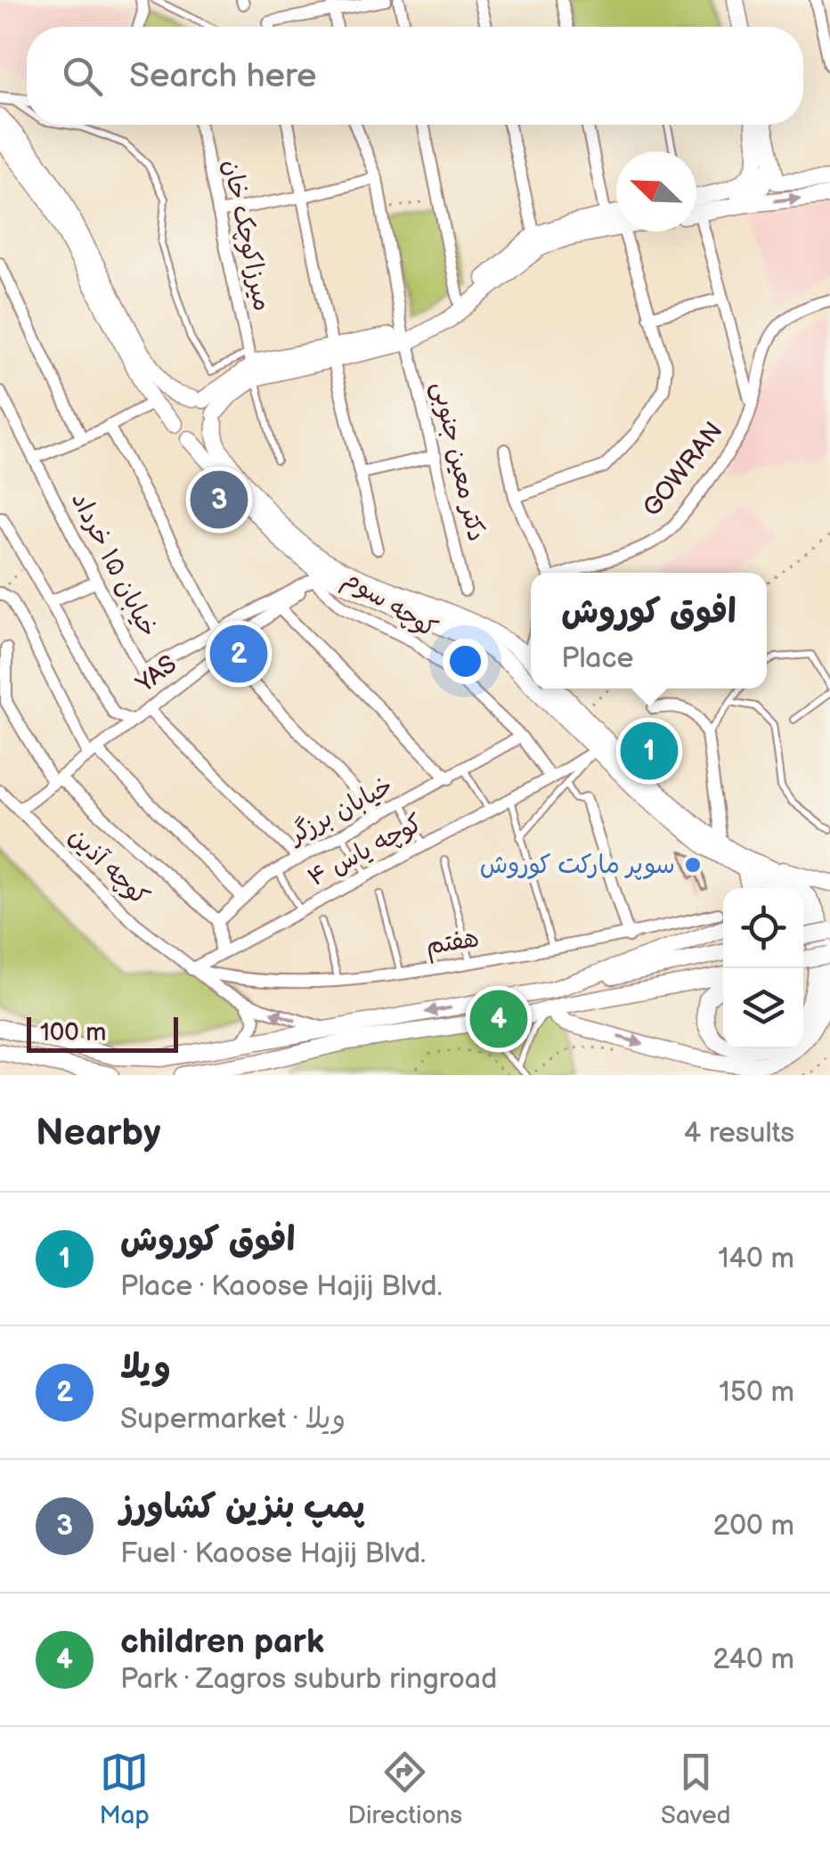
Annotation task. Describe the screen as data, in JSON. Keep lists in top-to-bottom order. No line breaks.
{"streets":{"street":["میرزاکوچک خان","دکتر معین جنوبی","GOWRAN","خیابان ۱۵ خرداد","کوچه سوم","YAS","خیابان برزگر","کوچه یاس ۴","کوچه آذین","هفتم"]},"crossings":[["خیابان ۱۵ خرداد","کوچه سوم"],["خیابان ۱۵ خرداد","YAS"],["کوچه سوم","YAS"],["کوچه سوم","خیابان برزگر"],["کوچه سوم","کوچه یاس ۴"],["YAS","کوچه آذین"],["کوچه یاس ۴","کوچه آذین"],["کوچه یاس ۴","هفتم"],["کوچه آذین","هفتم"]],"places":["سوپر مارکت کوروش"],"scale_bar":"100 m","north":"top left","page":{"search":"Search here","pins":["3","2","1","4"],"popup":["افوق کوروش","Place"],"scale":"100 m","heading":["Nearby","4 results"],"list":[{"mark":"1","name":"افوق کوروش","note":"Place · Kaoose Hajij Blvd.","value":"140 m"},{"mark":"2","name":"ویلا","note":"Supermarket · ویلا","value":"150 m"},{"mark":"3","name":"پمپ بنزین کشاورز","note":"Fuel · Kaoose Hajij Blvd.","value":"200 m"},{"mark":"4","name":"children park","note":"Park · Zagros suburb ringroad","value":"240 m"}],"nav":["Map","Directions","Saved"]}}
